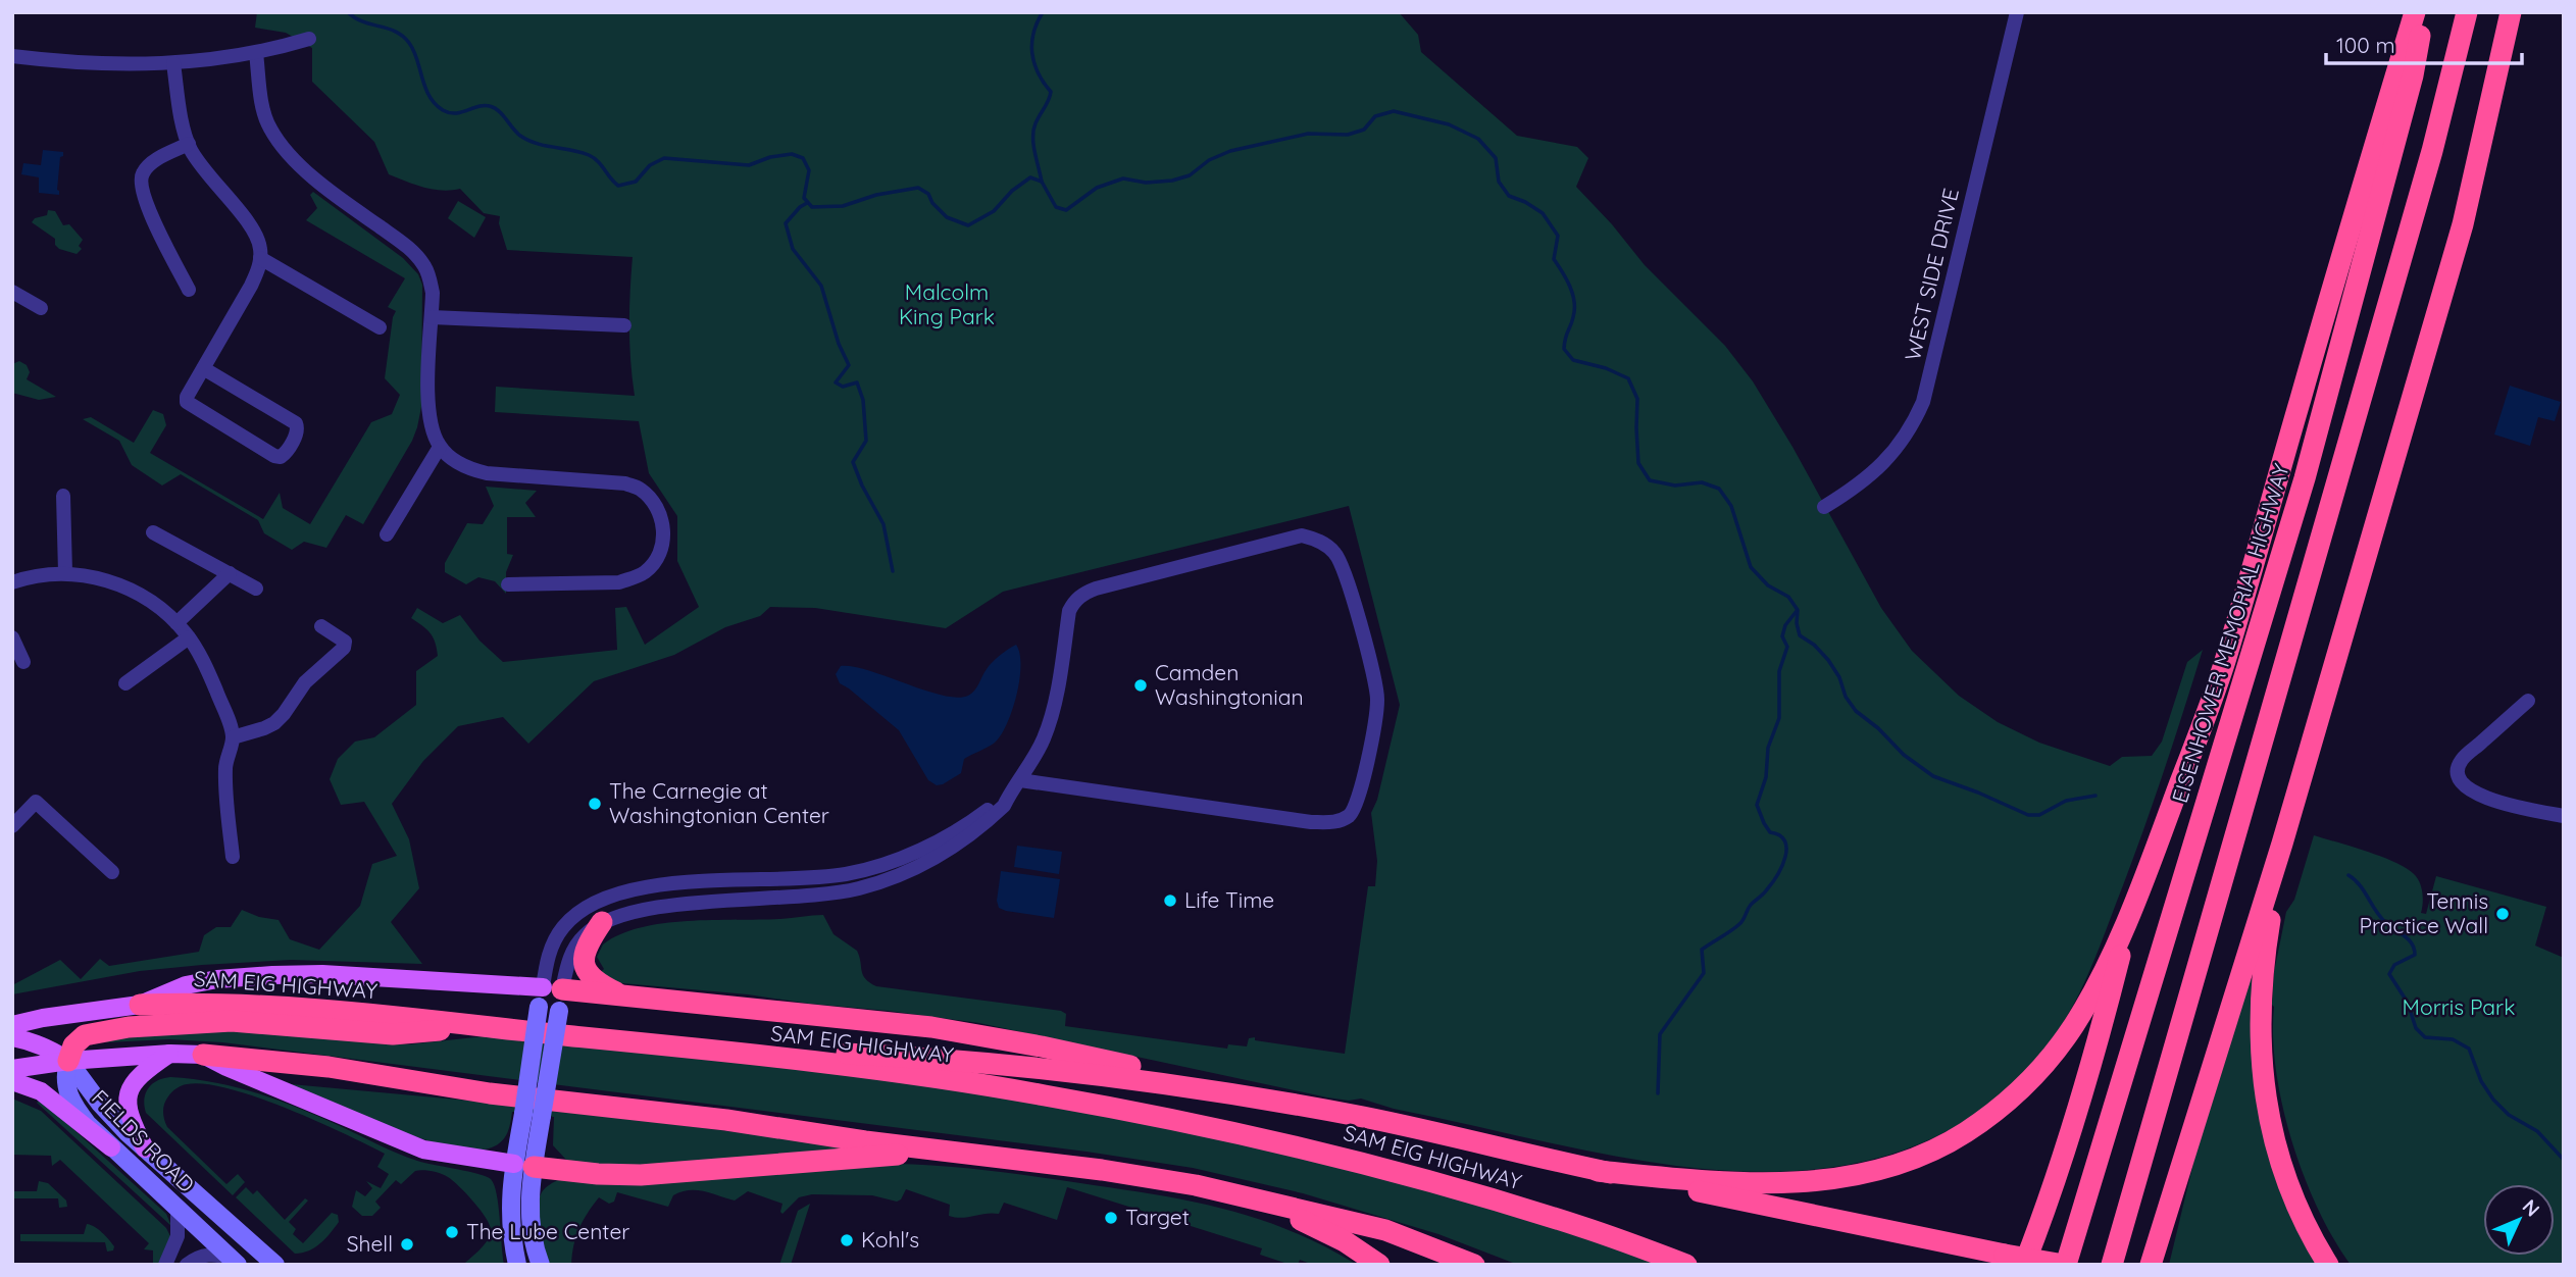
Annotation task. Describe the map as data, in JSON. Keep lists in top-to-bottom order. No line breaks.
{"streets":{"highway":["EISENHOWER MEMORIAL HIGHWAY","SAM EIG HIGHWAY"],"main road":["FIELDS ROAD"],"street":["WEST SIDE DRIVE"]},"parks":["Malcolm King Park","Morris Park"],"places":["Camden Washingtonian","The Carnegie at Washingtonian Center","Life Time","Tennis Practice Wall","Target","The Lube Center","Kohl's","Shell"],"scale_bar":"100 m","north":"top right"}
